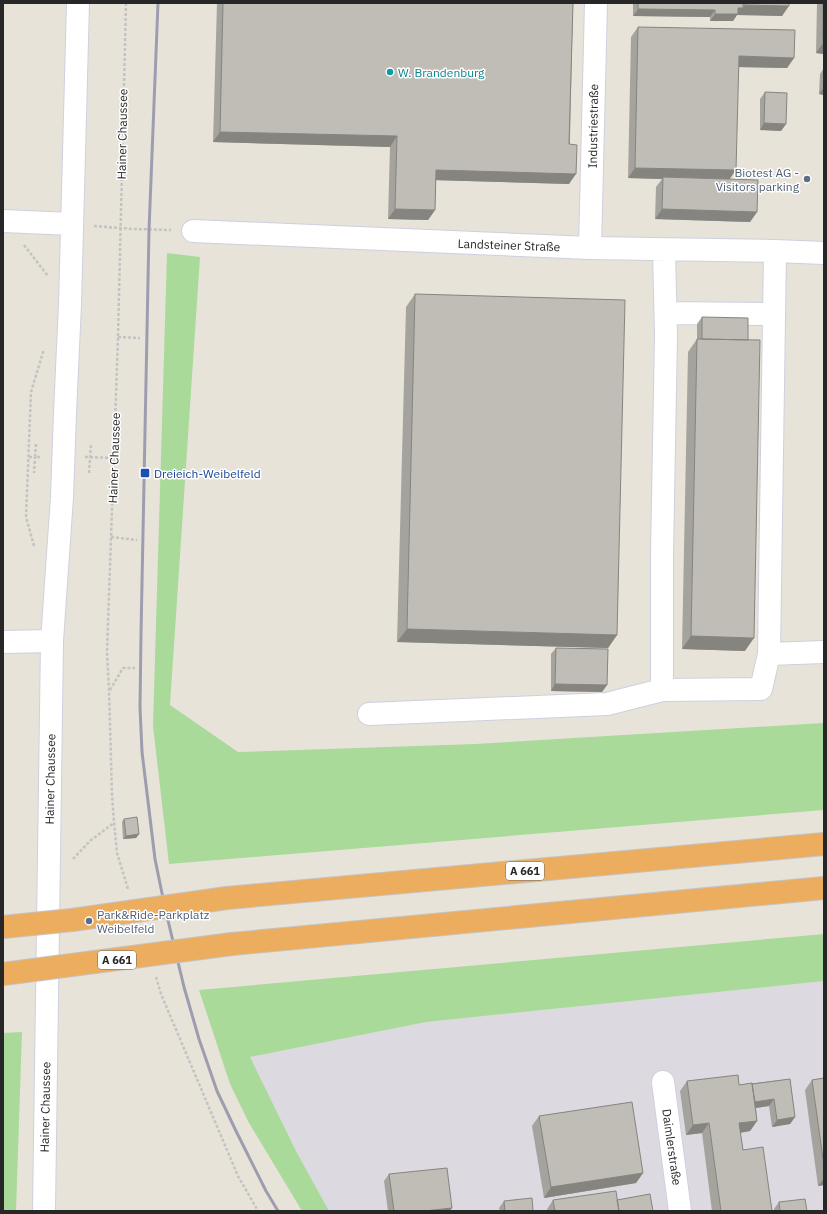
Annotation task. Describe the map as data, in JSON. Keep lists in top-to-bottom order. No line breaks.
{"streets":{"highway":["A 661"],"street":["Industriestraße","Hainer Chaussee","Landsteiner Straße","Daimlerstraße"]},"crossings":[["Industriestraße","Landsteiner Straße"]],"places":{"other":["W. Brandenburg","Biotest AG - Visitors parking","Park&Ride-Parkplatz Weibelfeld"],"transit":["Dreieich-Weibelfeld"]}}
